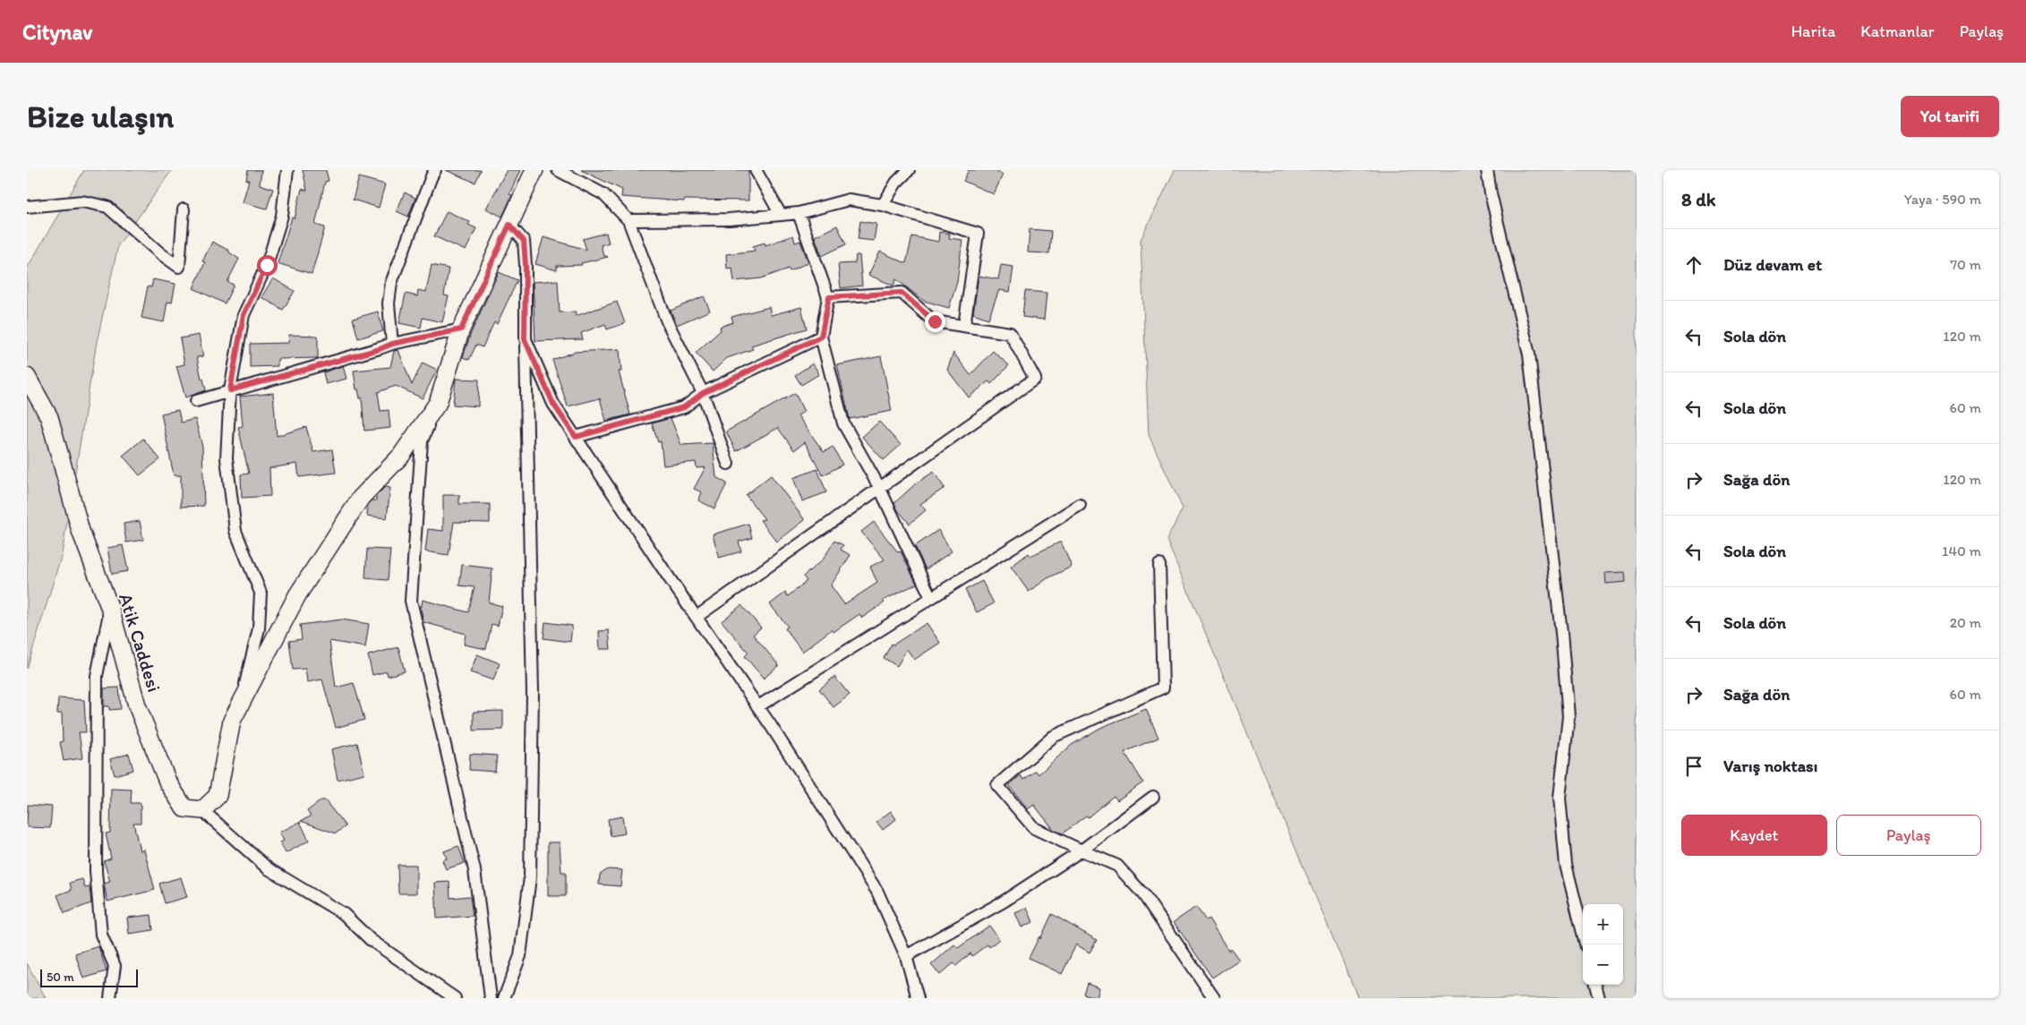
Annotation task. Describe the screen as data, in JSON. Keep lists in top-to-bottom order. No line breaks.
{"streets":{"street":["Atik Caddesi"]},"scale_bar":"50 m","page":{"header":"Citynav","nav":["Harita","Katmanlar","Paylaş"],"buttons":["Yol tarifi",["Kaydet","Paylaş"]],"title":"Bize ulaşın","heading":["8 dk","Yaya · 590 m"],"list":[["Düz devam et","70 m"],["Sola dön","120 m"],["Sola dön","60 m"],["Sağa dön","120 m"],["Sola dön","140 m"],["Sola dön","20 m"],["Sağa dön","60 m"],"Varış noktası"],"map_buttons":["+","−"],"scale":"50 m"}}
